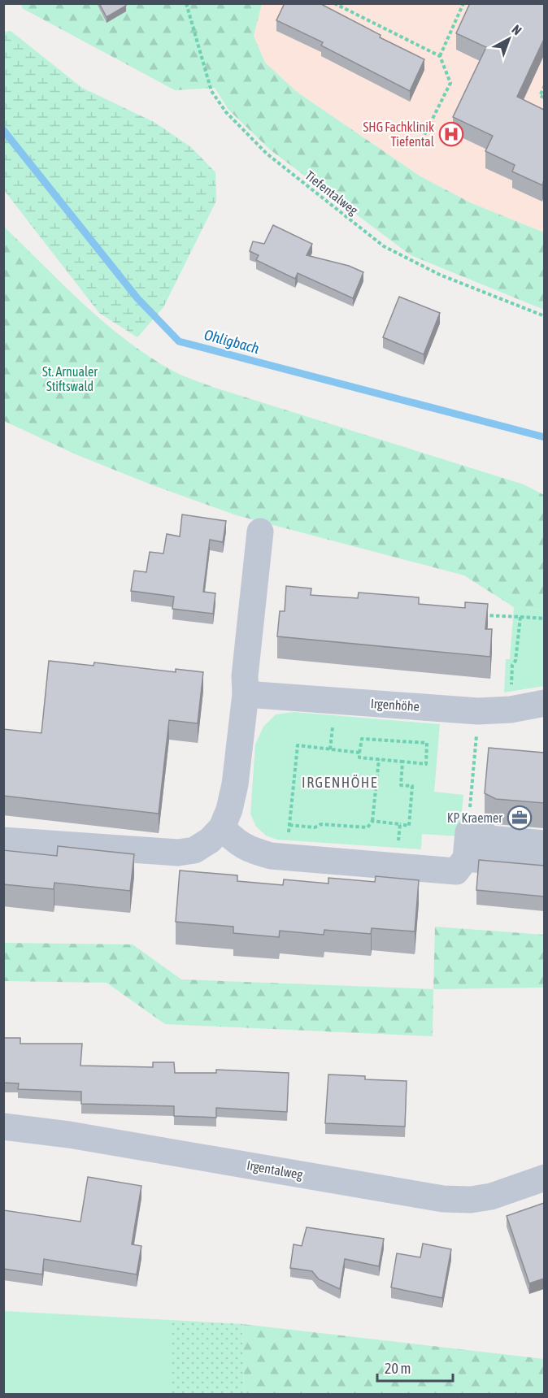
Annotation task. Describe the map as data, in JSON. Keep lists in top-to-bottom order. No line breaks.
{"streets":{"street":["Irgenhöhe","Irgentalweg"],"path":["Tiefentalweg"]},"districts":["IRGENHÖHE"],"water":["Ohligbach"],"parks":["St. Arnualer Stiftswald"],"places":{"hospital":["SHG Fachklinik Tiefental"],"office":["KP Kraemer"]},"scale_bar":"20 m","north":"top right"}
